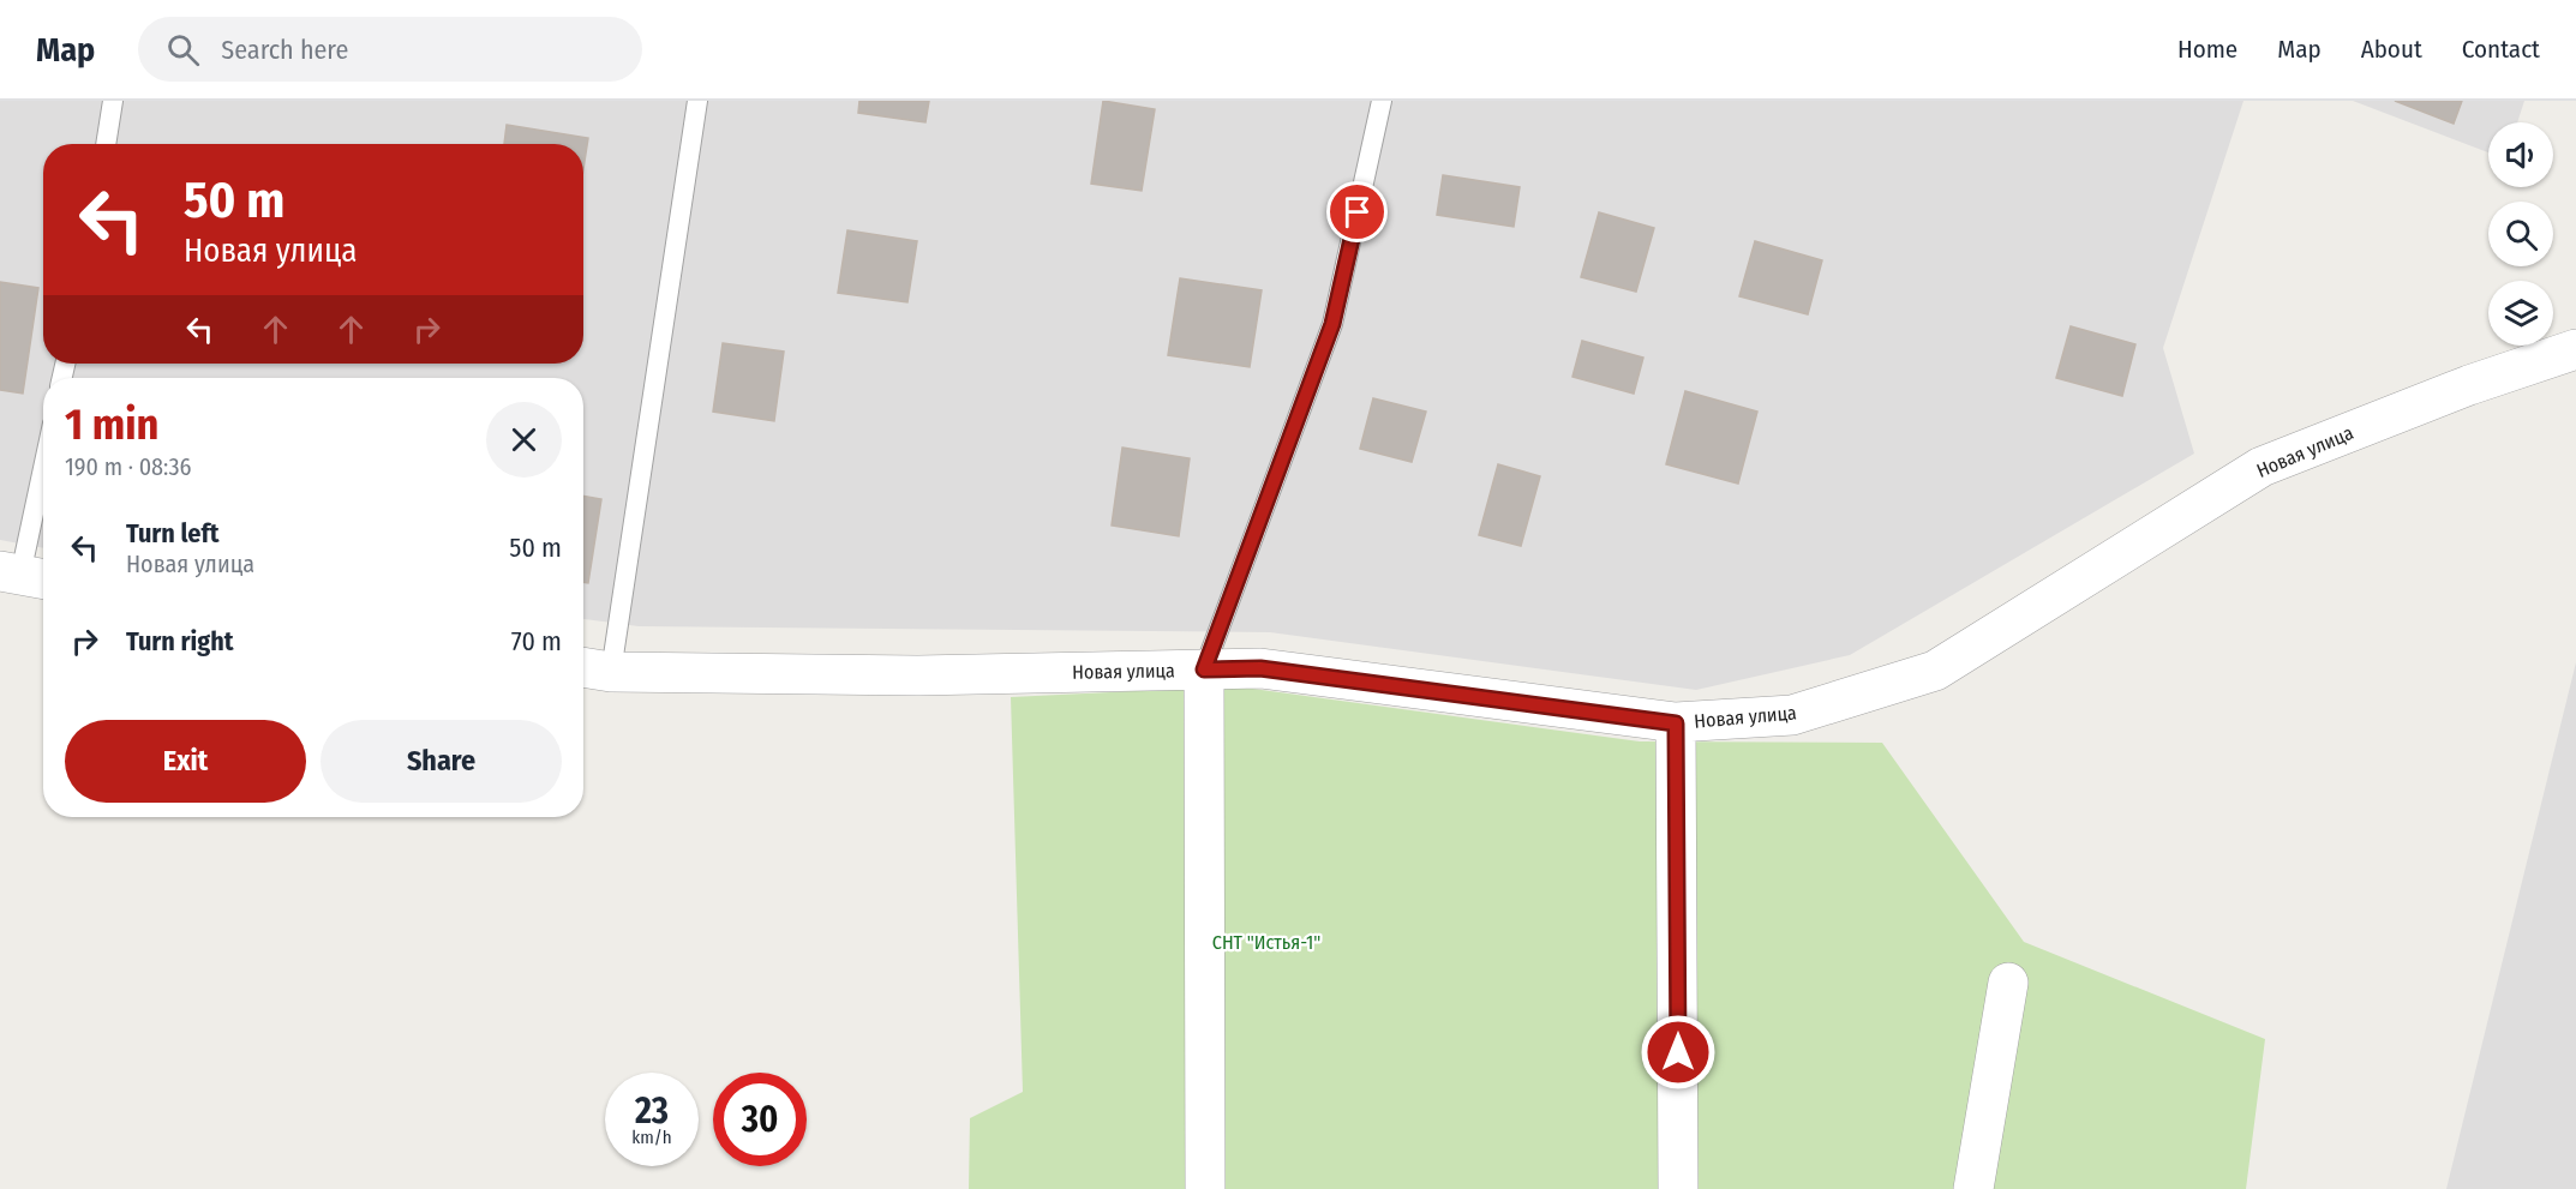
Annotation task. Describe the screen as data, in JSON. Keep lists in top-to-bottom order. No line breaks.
{"streets":{"street":["Новая улица"]},"parks":["СНТ \"Истья-1\""],"page":{"header":"Map","search":"Search here","nav":["Home","Map","About","Contact"],"turn":["50 m","Новая улица"],"heading":["1 min","190 m · 08:36"],"list":[{"name":"Turn left","note":"Новая улица","value":"50 m"},{"name":"Turn right","value":"70 m"}],"buttons":["Exit","Share"],"speed":"23 km/h","limit":"30"}}
